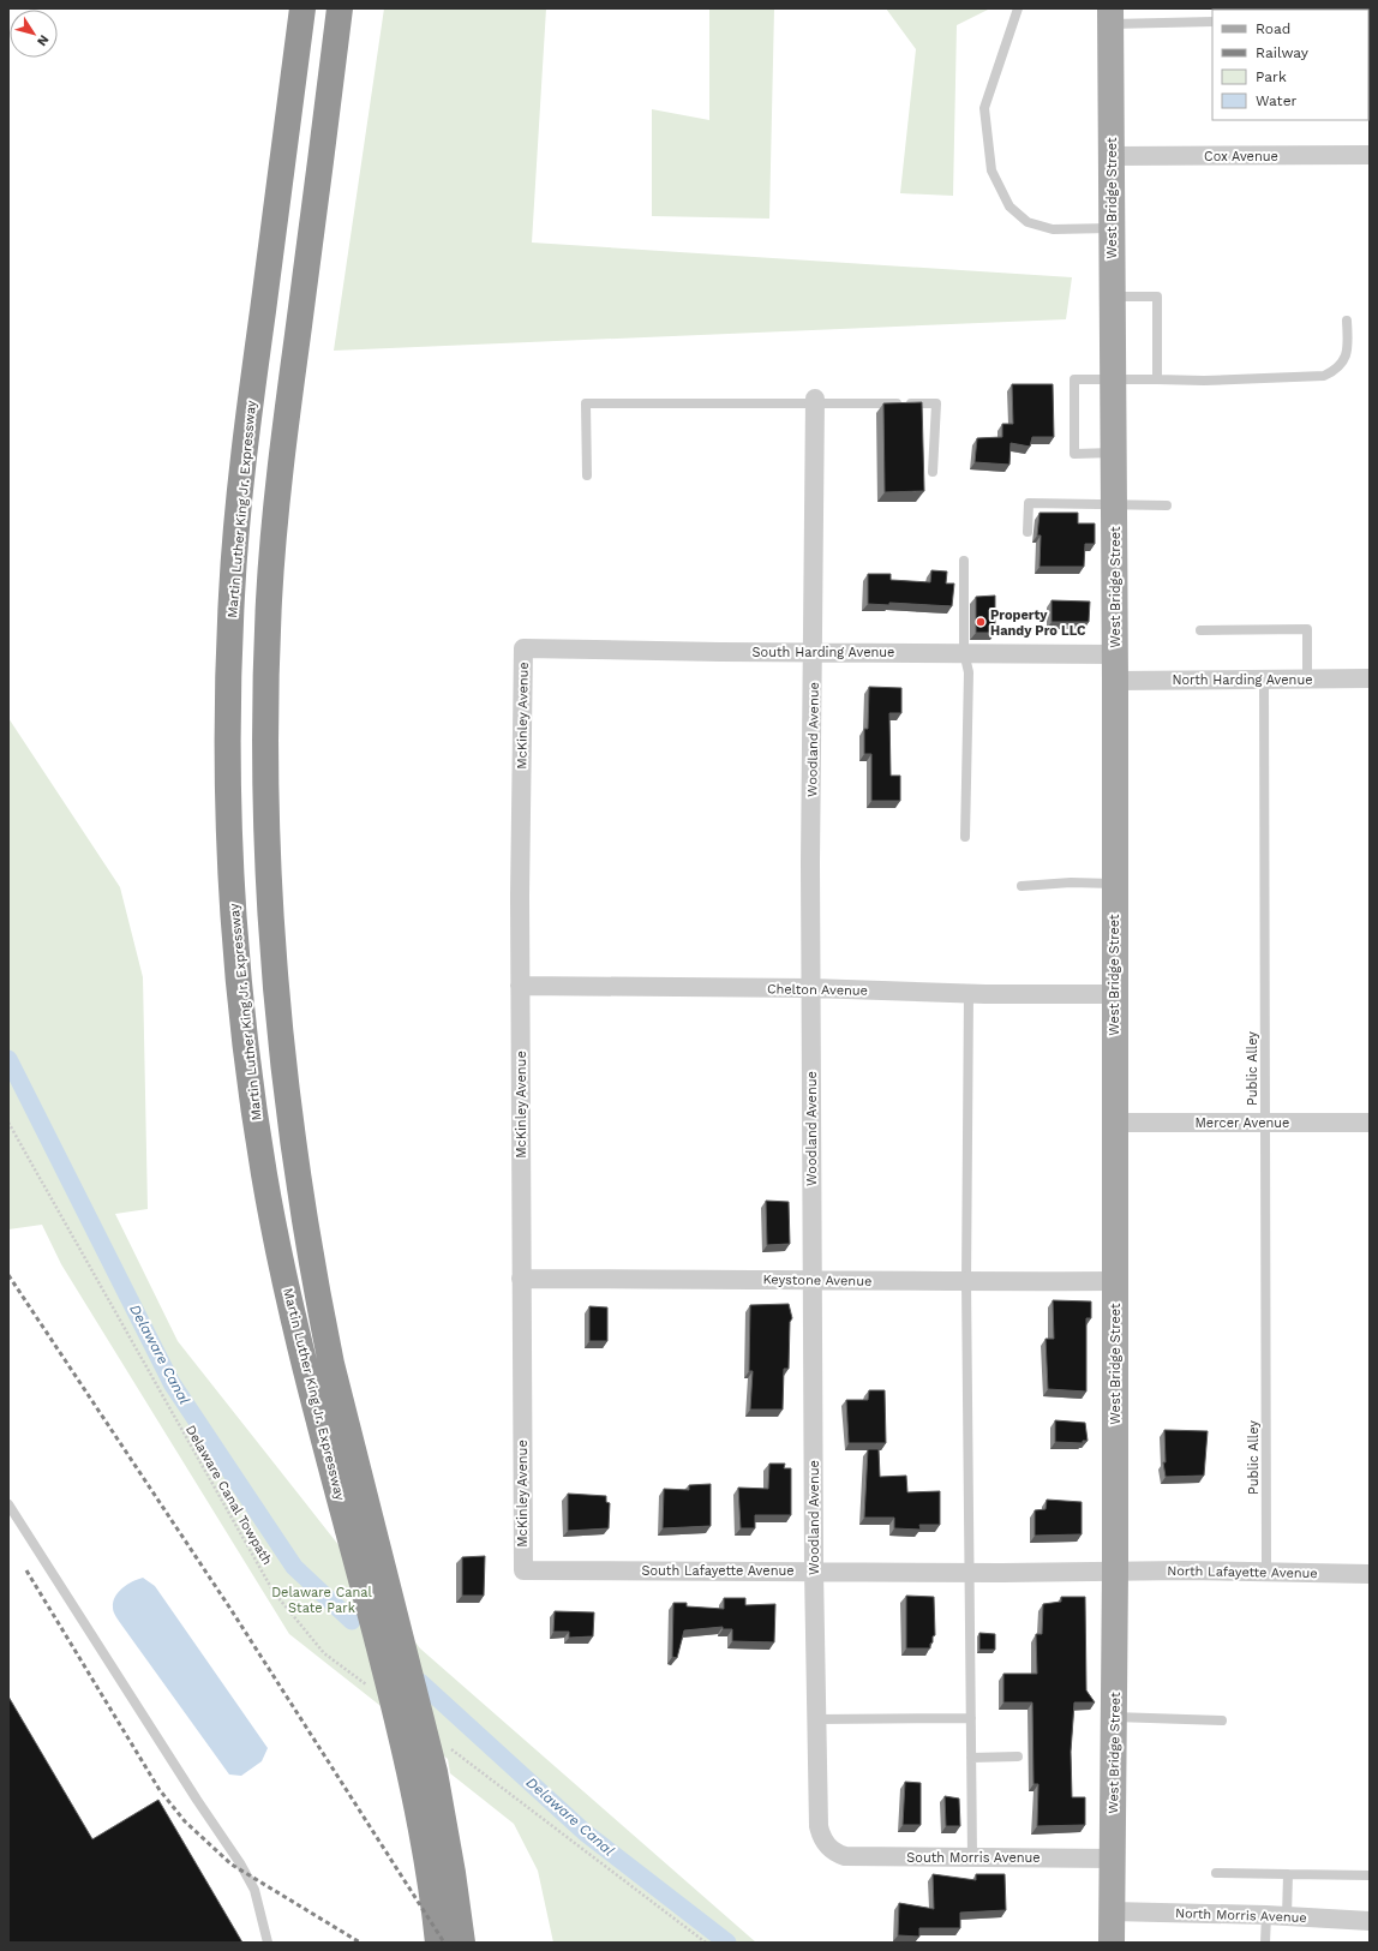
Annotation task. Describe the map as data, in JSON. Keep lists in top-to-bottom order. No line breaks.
{"streets":{"highway":["Martin Luther King Jr. Expressway"],"main road":["West Bridge Street"],"street":["Cox Avenue","South Harding Avenue","North Harding Avenue","McKinley Avenue","Woodland Avenue","Chelton Avenue","Mercer Avenue","Keystone Avenue","South Lafayette Avenue","North Lafayette Avenue","South Morris Avenue","North Morris Avenue"],"lane":["Public Alley"],"path":["Delaware Canal Towpath"]},"crossings":[["Cox Avenue","West Bridge Street"],["West Bridge Street","South Harding Avenue"],["West Bridge Street","North Harding Avenue"],["West Bridge Street","Chelton Avenue"],["West Bridge Street","Mercer Avenue"],["West Bridge Street","Keystone Avenue"],["West Bridge Street","South Lafayette Avenue"],["West Bridge Street","North Lafayette Avenue"],["West Bridge Street","South Morris Avenue"],["West Bridge Street","North Morris Avenue"],["South Harding Avenue","McKinley Avenue"],["South Harding Avenue","Woodland Avenue"],["North Harding Avenue","Public Alley"],["McKinley Avenue","Chelton Avenue"],["McKinley Avenue","Keystone Avenue"],["McKinley Avenue","South Lafayette Avenue"],["Woodland Avenue","Chelton Avenue"],["Woodland Avenue","Keystone Avenue"],["Woodland Avenue","South Lafayette Avenue"],["Woodland Avenue","South Morris Avenue"],["Public Alley","Mercer Avenue"],["Public Alley","North Lafayette Avenue"],["South Lafayette Avenue","North Lafayette Avenue"]],"water":["Delaware Canal"],"parks":["Delaware Canal State Park"],"places":["Property Handy Pro LLC"],"legend":["Road","Railway","Park","Water"],"north":"bottom right"}
